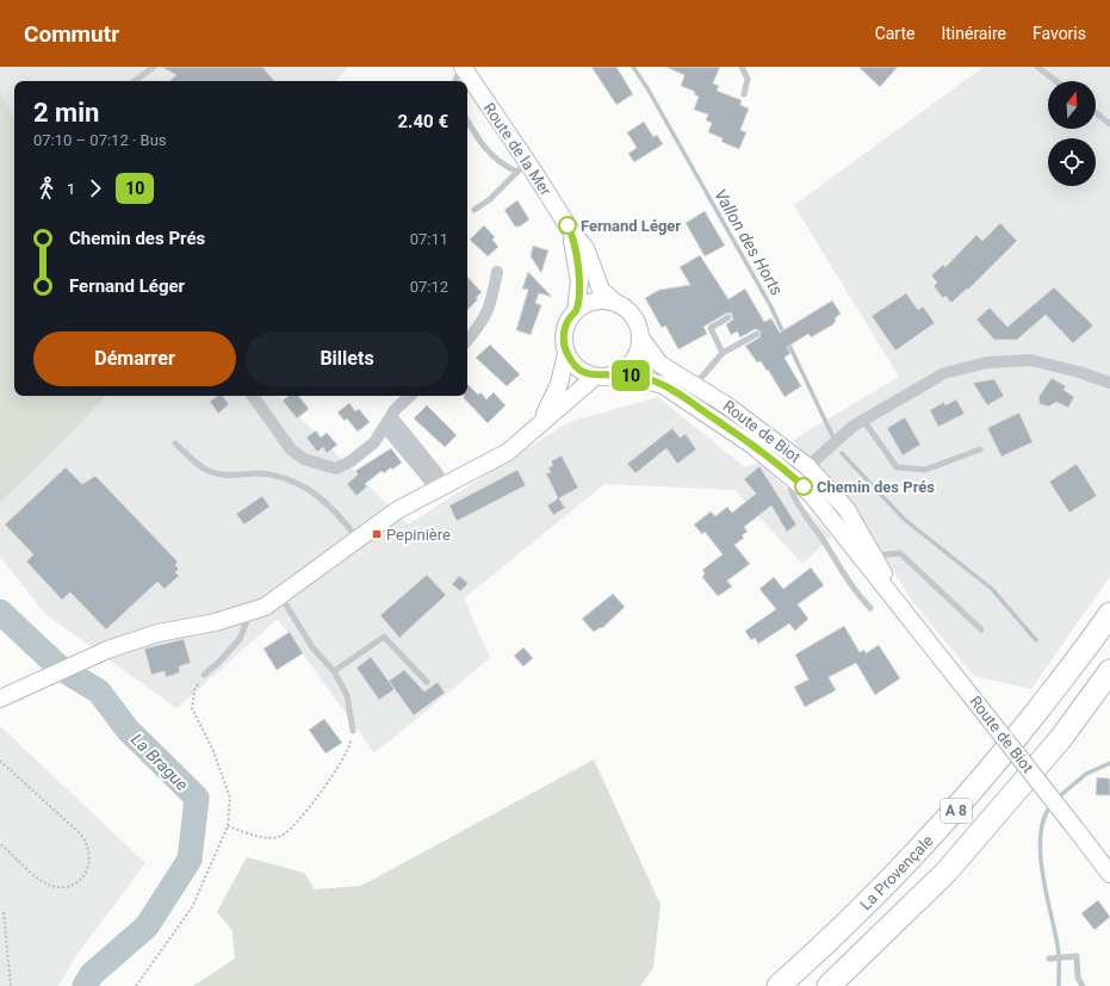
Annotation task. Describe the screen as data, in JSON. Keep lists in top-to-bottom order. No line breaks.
{"streets":{"highway":["A 8","La Provençale"],"main road":["Route de la Mer","Route de Biot"]},"crossings":[["Route de la Mer","Route de Biot"]],"water":["Vallon des Horts","La Brague"],"places":{"other":["Fernand Léger","Chemin des Prés"],"transit":["Pepinière"]},"lines":["bus line 10"],"north":"top","page":{"header":"Commutr","nav":["Carte","Itinéraire","Favoris"],"on_map":"10","heading":["2 min","07:10 – 07:12 · Bus","2.40 €"],"legs":["1","10"],"list":[{"name":"Chemin des Prés","value":"07:11"},{"name":"Fernand Léger","value":"07:12"}],"buttons":["Démarrer","Billets"]}}
